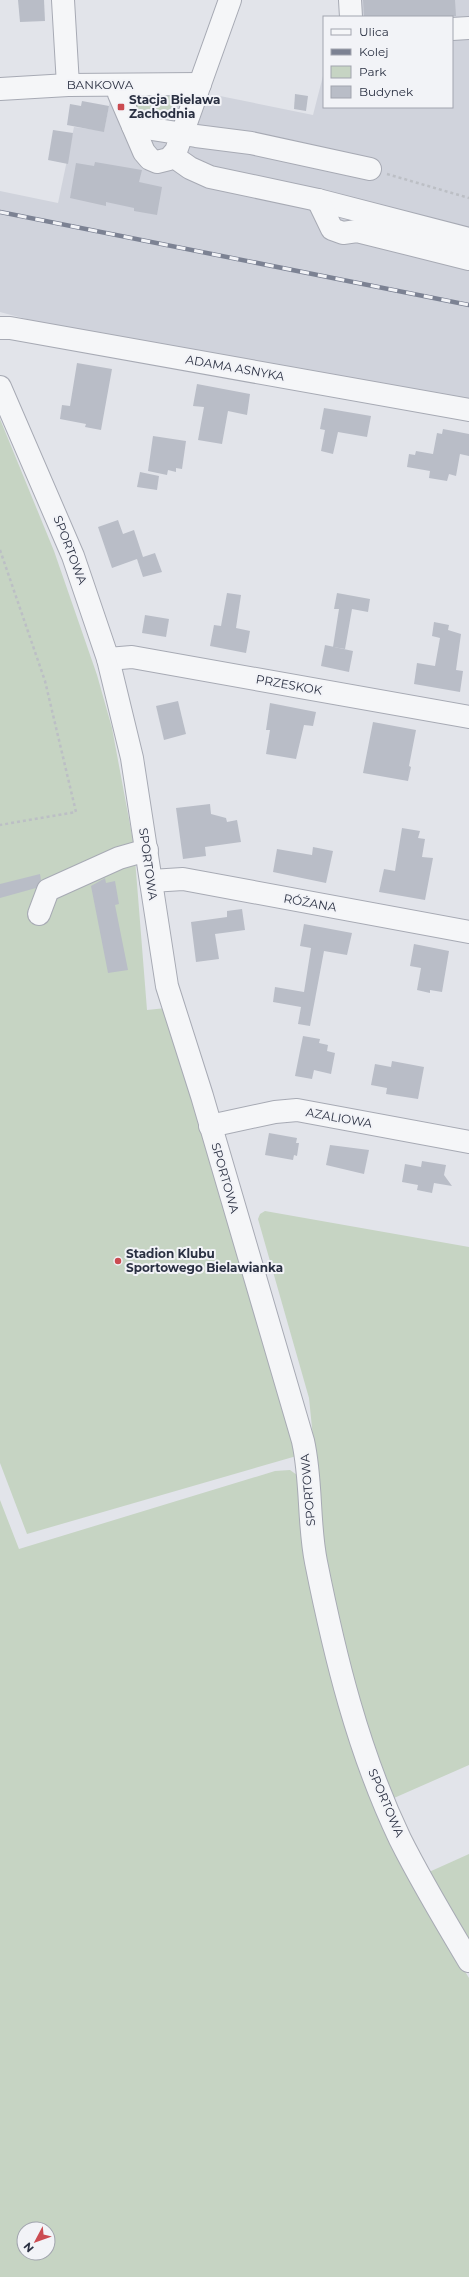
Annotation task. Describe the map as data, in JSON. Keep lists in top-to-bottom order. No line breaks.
{"streets":{"street":["BANKOWA","ADAMA ASNYKA","SPORTOWA","PRZESKOK","RÓŻANA","AZALIOWA"]},"crossings":[["SPORTOWA","PRZESKOK"],["SPORTOWA","RÓŻANA"],["SPORTOWA","AZALIOWA"]],"places":{"transit":["Stacja Bielawa Zachodnia"],"other":["Stadion Klubu Sportowego Bielawianka"]},"legend":["Ulica","Kolej","Park","Budynek"],"north":"bottom left"}
